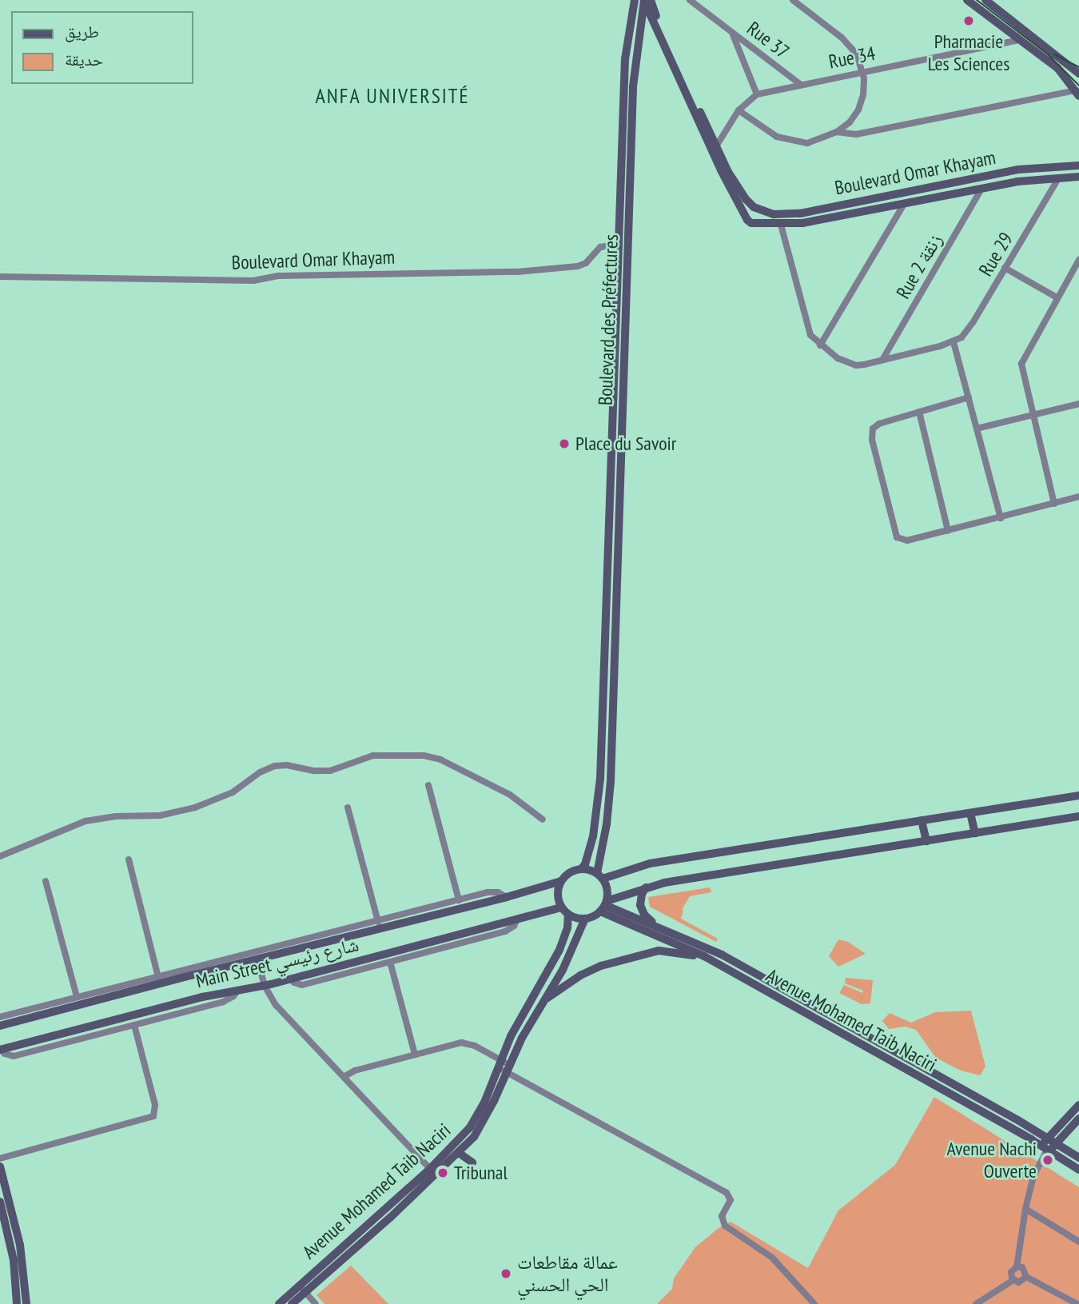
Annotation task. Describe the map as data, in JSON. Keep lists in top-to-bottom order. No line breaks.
{"streets":{"street":["Rue 37","Rue 34","Boulevard Omar Khayam","Rue 29","Rue 2 زنقة","Boulevard des Préfectures","Main Street شارع رئيسي","Avenue Mohamed Taib Naciri"]},"crossings":[["Rue 37","Rue 34"],["Boulevard Omar Khayam","Rue 29"],["Boulevard Omar Khayam","Rue 2 زنقة"],["Boulevard Omar Khayam","Boulevard des Préfectures"],["Boulevard des Préfectures","Main Street شارع رئيسي"],["Boulevard des Préfectures","Avenue Mohamed Taib Naciri"],["Main Street شارع رئيسي","Avenue Mohamed Taib Naciri"]],"districts":["ANFA UNIVERSITÉ"],"places":["Pharmacie Les Sciences","Place du Savoir","Avenue Nachi Ouverte","Tribunal","عمالة مقاطعات الحي الحسني"],"legend":["طريق","حديقة"]}
